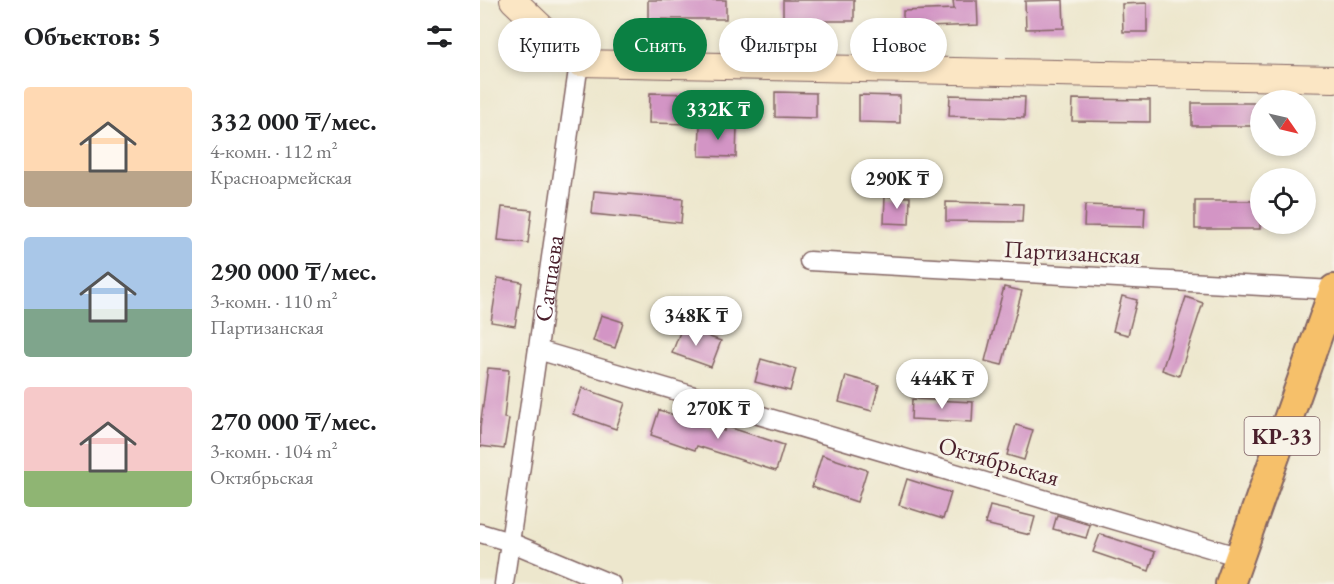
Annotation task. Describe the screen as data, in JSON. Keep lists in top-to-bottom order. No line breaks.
{"streets":{"main road":["KP-33"],"street":["Партизанская","Сатпаева","Октябрьская"]},"crossings":[["Партизанская","KP-33"],["Сатпаева","Октябрьская"],["KP-33","Октябрьская"]],"north":"bottom right","page":{"heading":"Объектов: 5","chip":["Купить","Снять","Фильтры","Новое"],"list":[{"name":"332 000 ₸/мес.","note":"4-комн. · 112 m² · Красноармейская"},{"name":"290 000 ₸/мес.","note":"3-комн. · 110 m² · Партизанская"},{"name":"270 000 ₸/мес.","note":"3-комн. · 104 m² · Октябрьская"}],"price":["332K ₸","290K ₸","348K ₸","444K ₸","270K ₸"]}}
